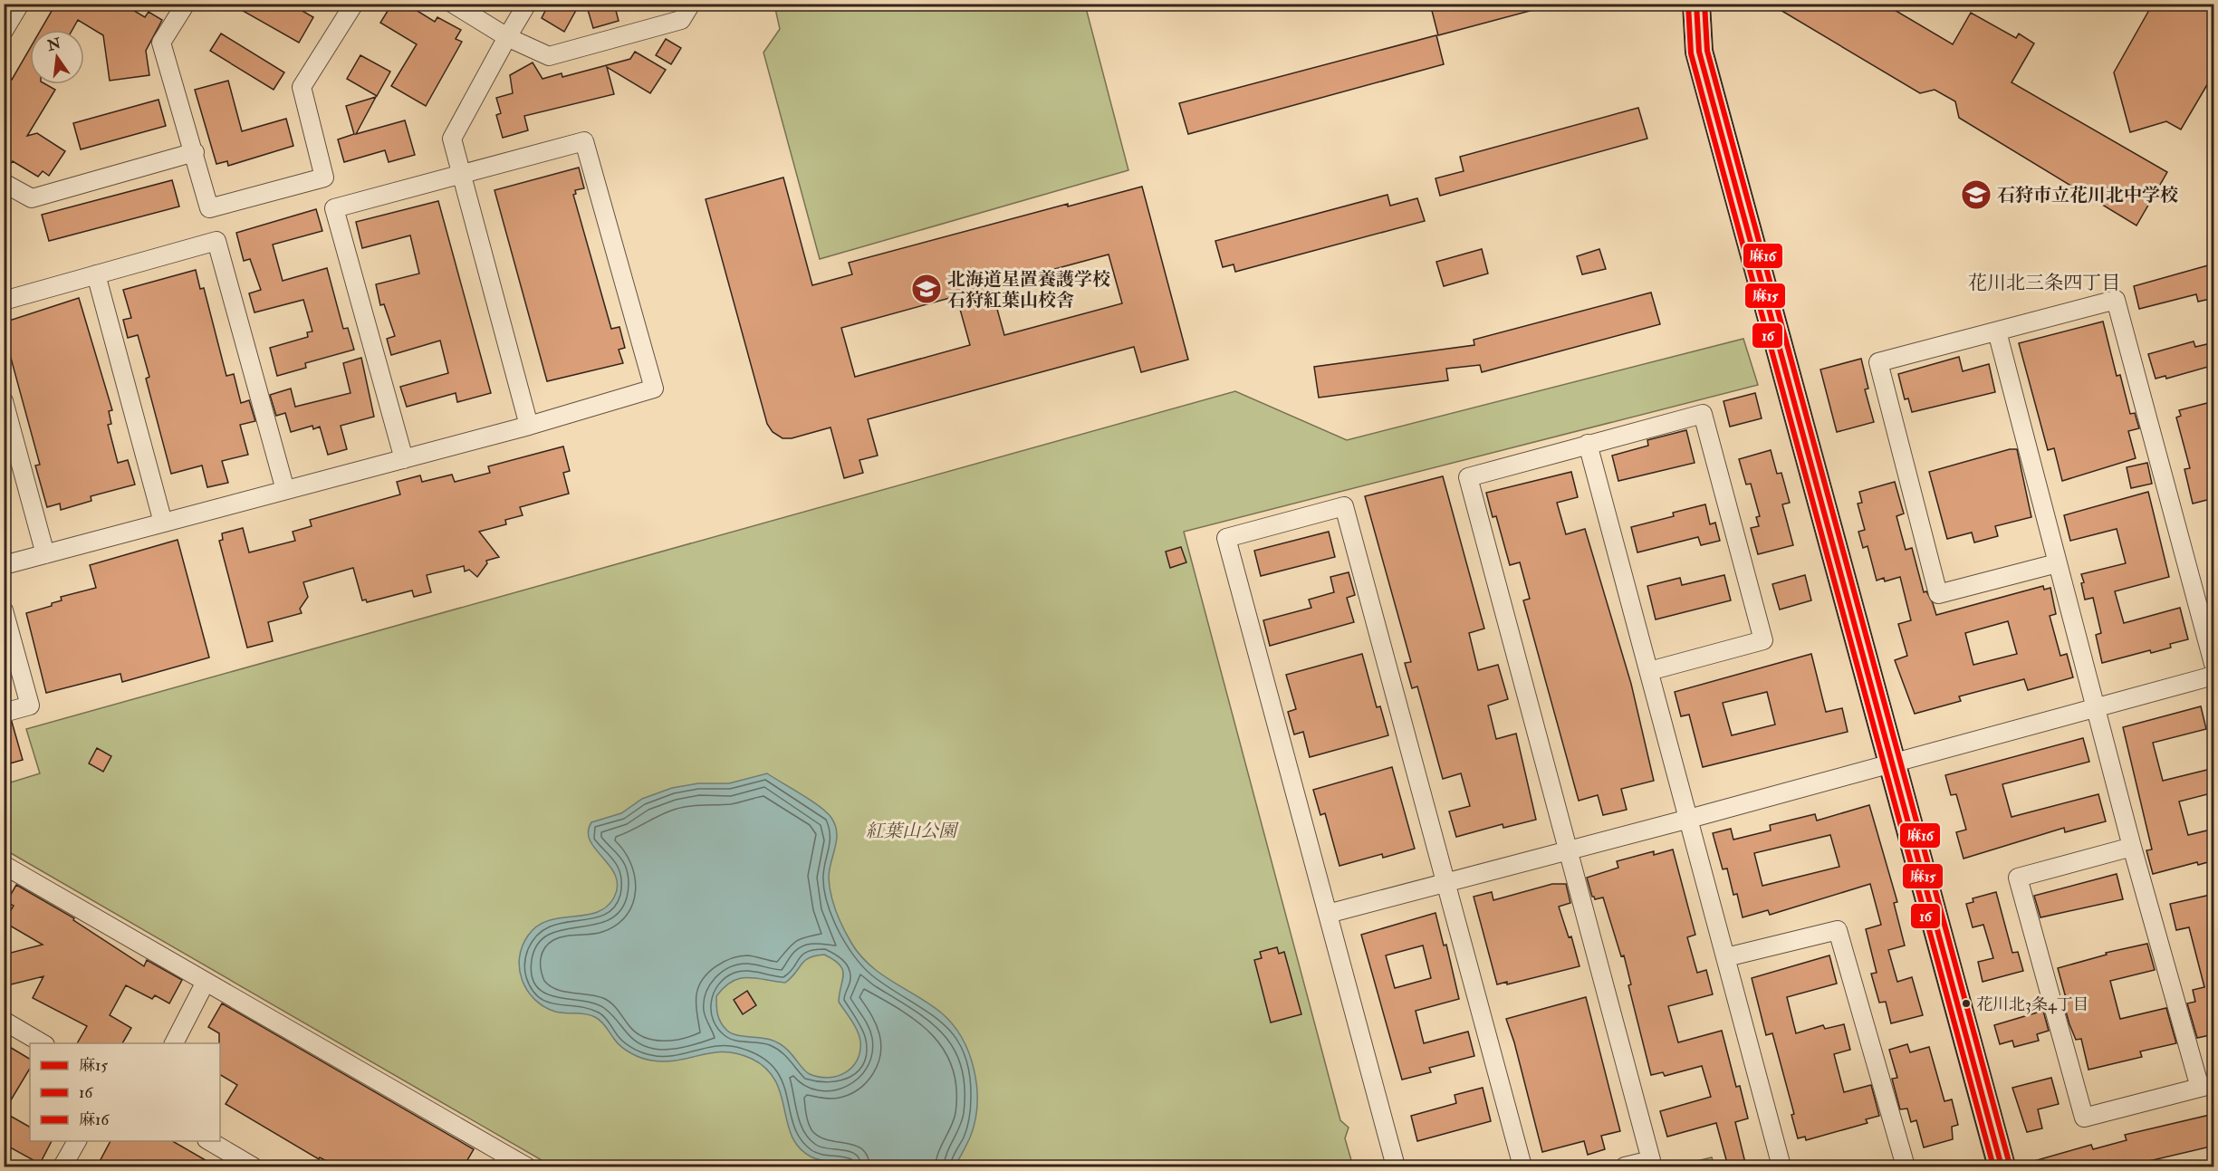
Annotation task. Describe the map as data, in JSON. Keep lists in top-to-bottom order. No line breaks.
{"districts":["花川北三条四丁目"],"parks":["紅葉山公園"],"places":{"school or university":["石狩市立花川北中学校","北海道星置養護学校 石狩紅葉山校舎"],"other":["花川北3条4丁目"]},"lines":["transit line 麻15","transit line 麻16","transit line 16"],"legend":["麻15","16","麻16"],"north":"top"}
